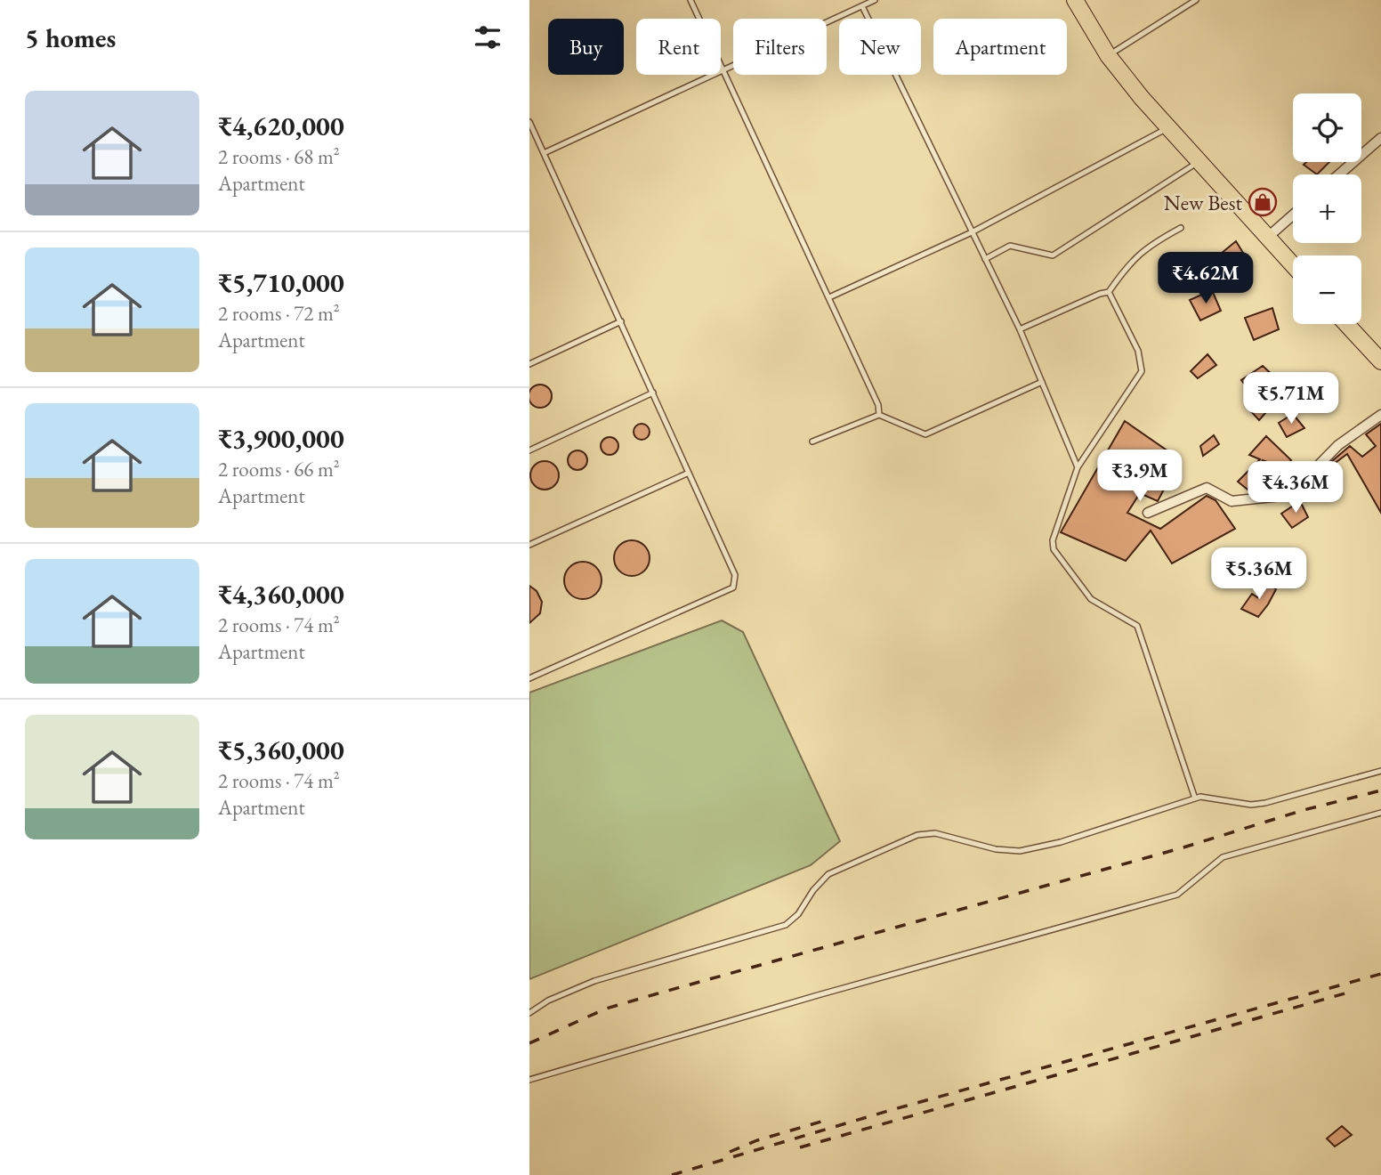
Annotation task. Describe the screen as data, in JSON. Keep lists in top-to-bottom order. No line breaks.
{"places":{"shop":["New Best"]},"page":{"heading":"5 homes","chip":["Buy","Rent","Filters","New","Apartment"],"list":[{"name":"₹4,620,000","note":"2 rooms · 68 m² · Apartment"},{"name":"₹5,710,000","note":"2 rooms · 72 m² · Apartment"},{"name":"₹3,900,000","note":"2 rooms · 66 m² · Apartment"},{"name":"₹4,360,000","note":"2 rooms · 74 m² · Apartment"},{"name":"₹5,360,000","note":"2 rooms · 74 m² · Apartment"}],"map_buttons":["+","−"],"price":["₹4.62M","₹5.71M","₹3.9M","₹4.36M","₹5.36M"]}}
